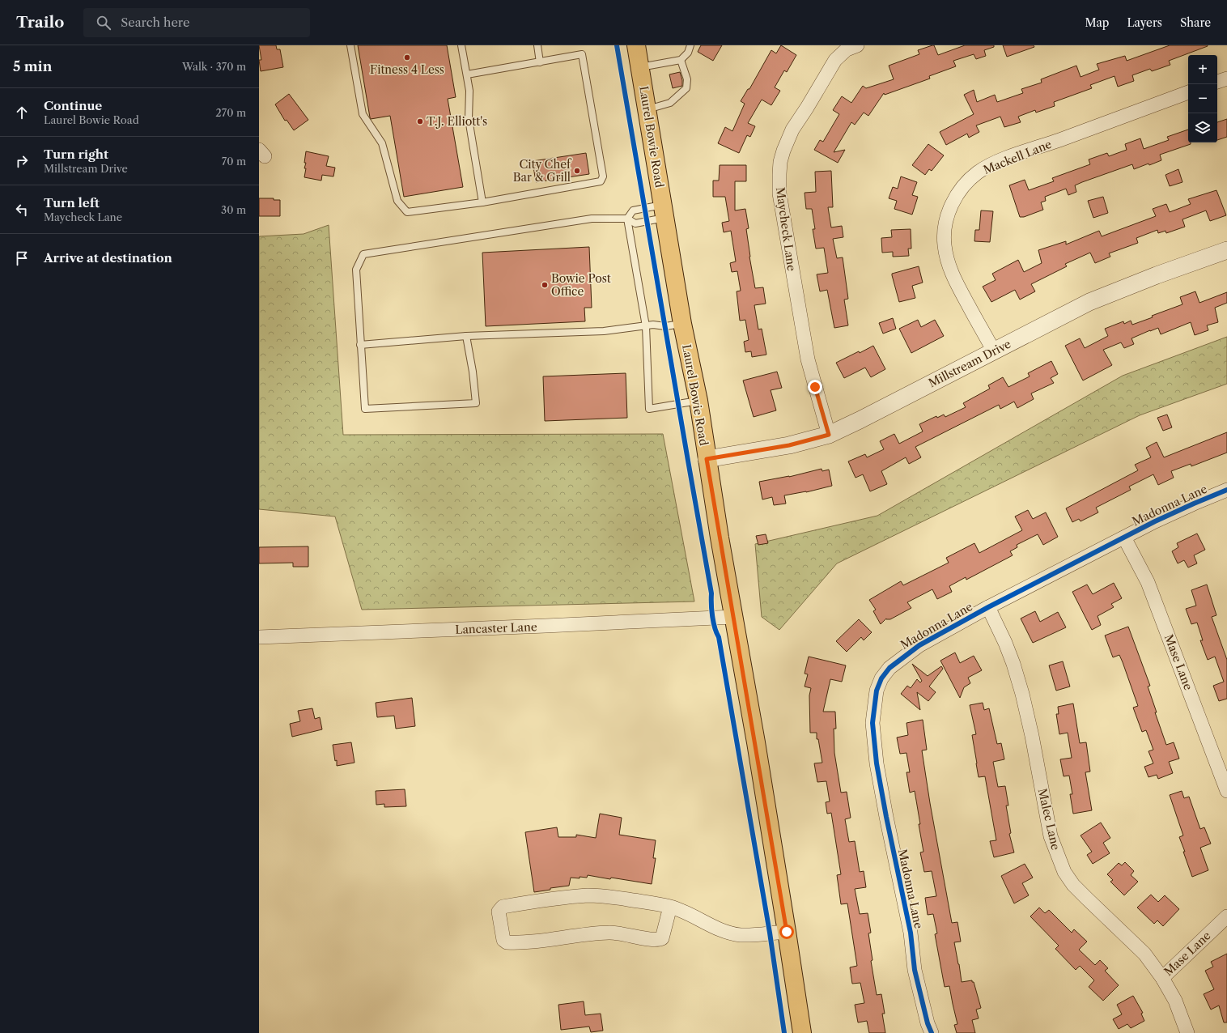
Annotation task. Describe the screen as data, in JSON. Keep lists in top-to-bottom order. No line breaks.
{"streets":{"main road":["Laurel Bowie Road"],"street":["Mackell Lane","Maycheck Lane","Millstream Drive","Madonna Lane","Lancaster Lane","Mase Lane","Malec Lane"]},"crossings":[["Laurel Bowie Road","Millstream Drive"],["Laurel Bowie Road","Lancaster Lane"],["Mackell Lane","Millstream Drive"],["Maycheck Lane","Millstream Drive"],["Madonna Lane","Mase Lane"],["Madonna Lane","Malec Lane"],["Mase Lane","Malec Lane"]],"places":["Fitness 4 Less","T.J. Elliott's","City Chef Bar & Grill","Bowie Post Office"],"page":{"header":"Trailo","search":"Search here","nav":["Map","Layers","Share"],"heading":["5 min","Walk · 370 m"],"map_buttons":["+","−"],"list":[["Continue","Laurel Bowie Road","270 m"],["Turn right","Millstream Drive","70 m"],["Turn left","Maycheck Lane","30 m"],"Arrive at destination"]}}
